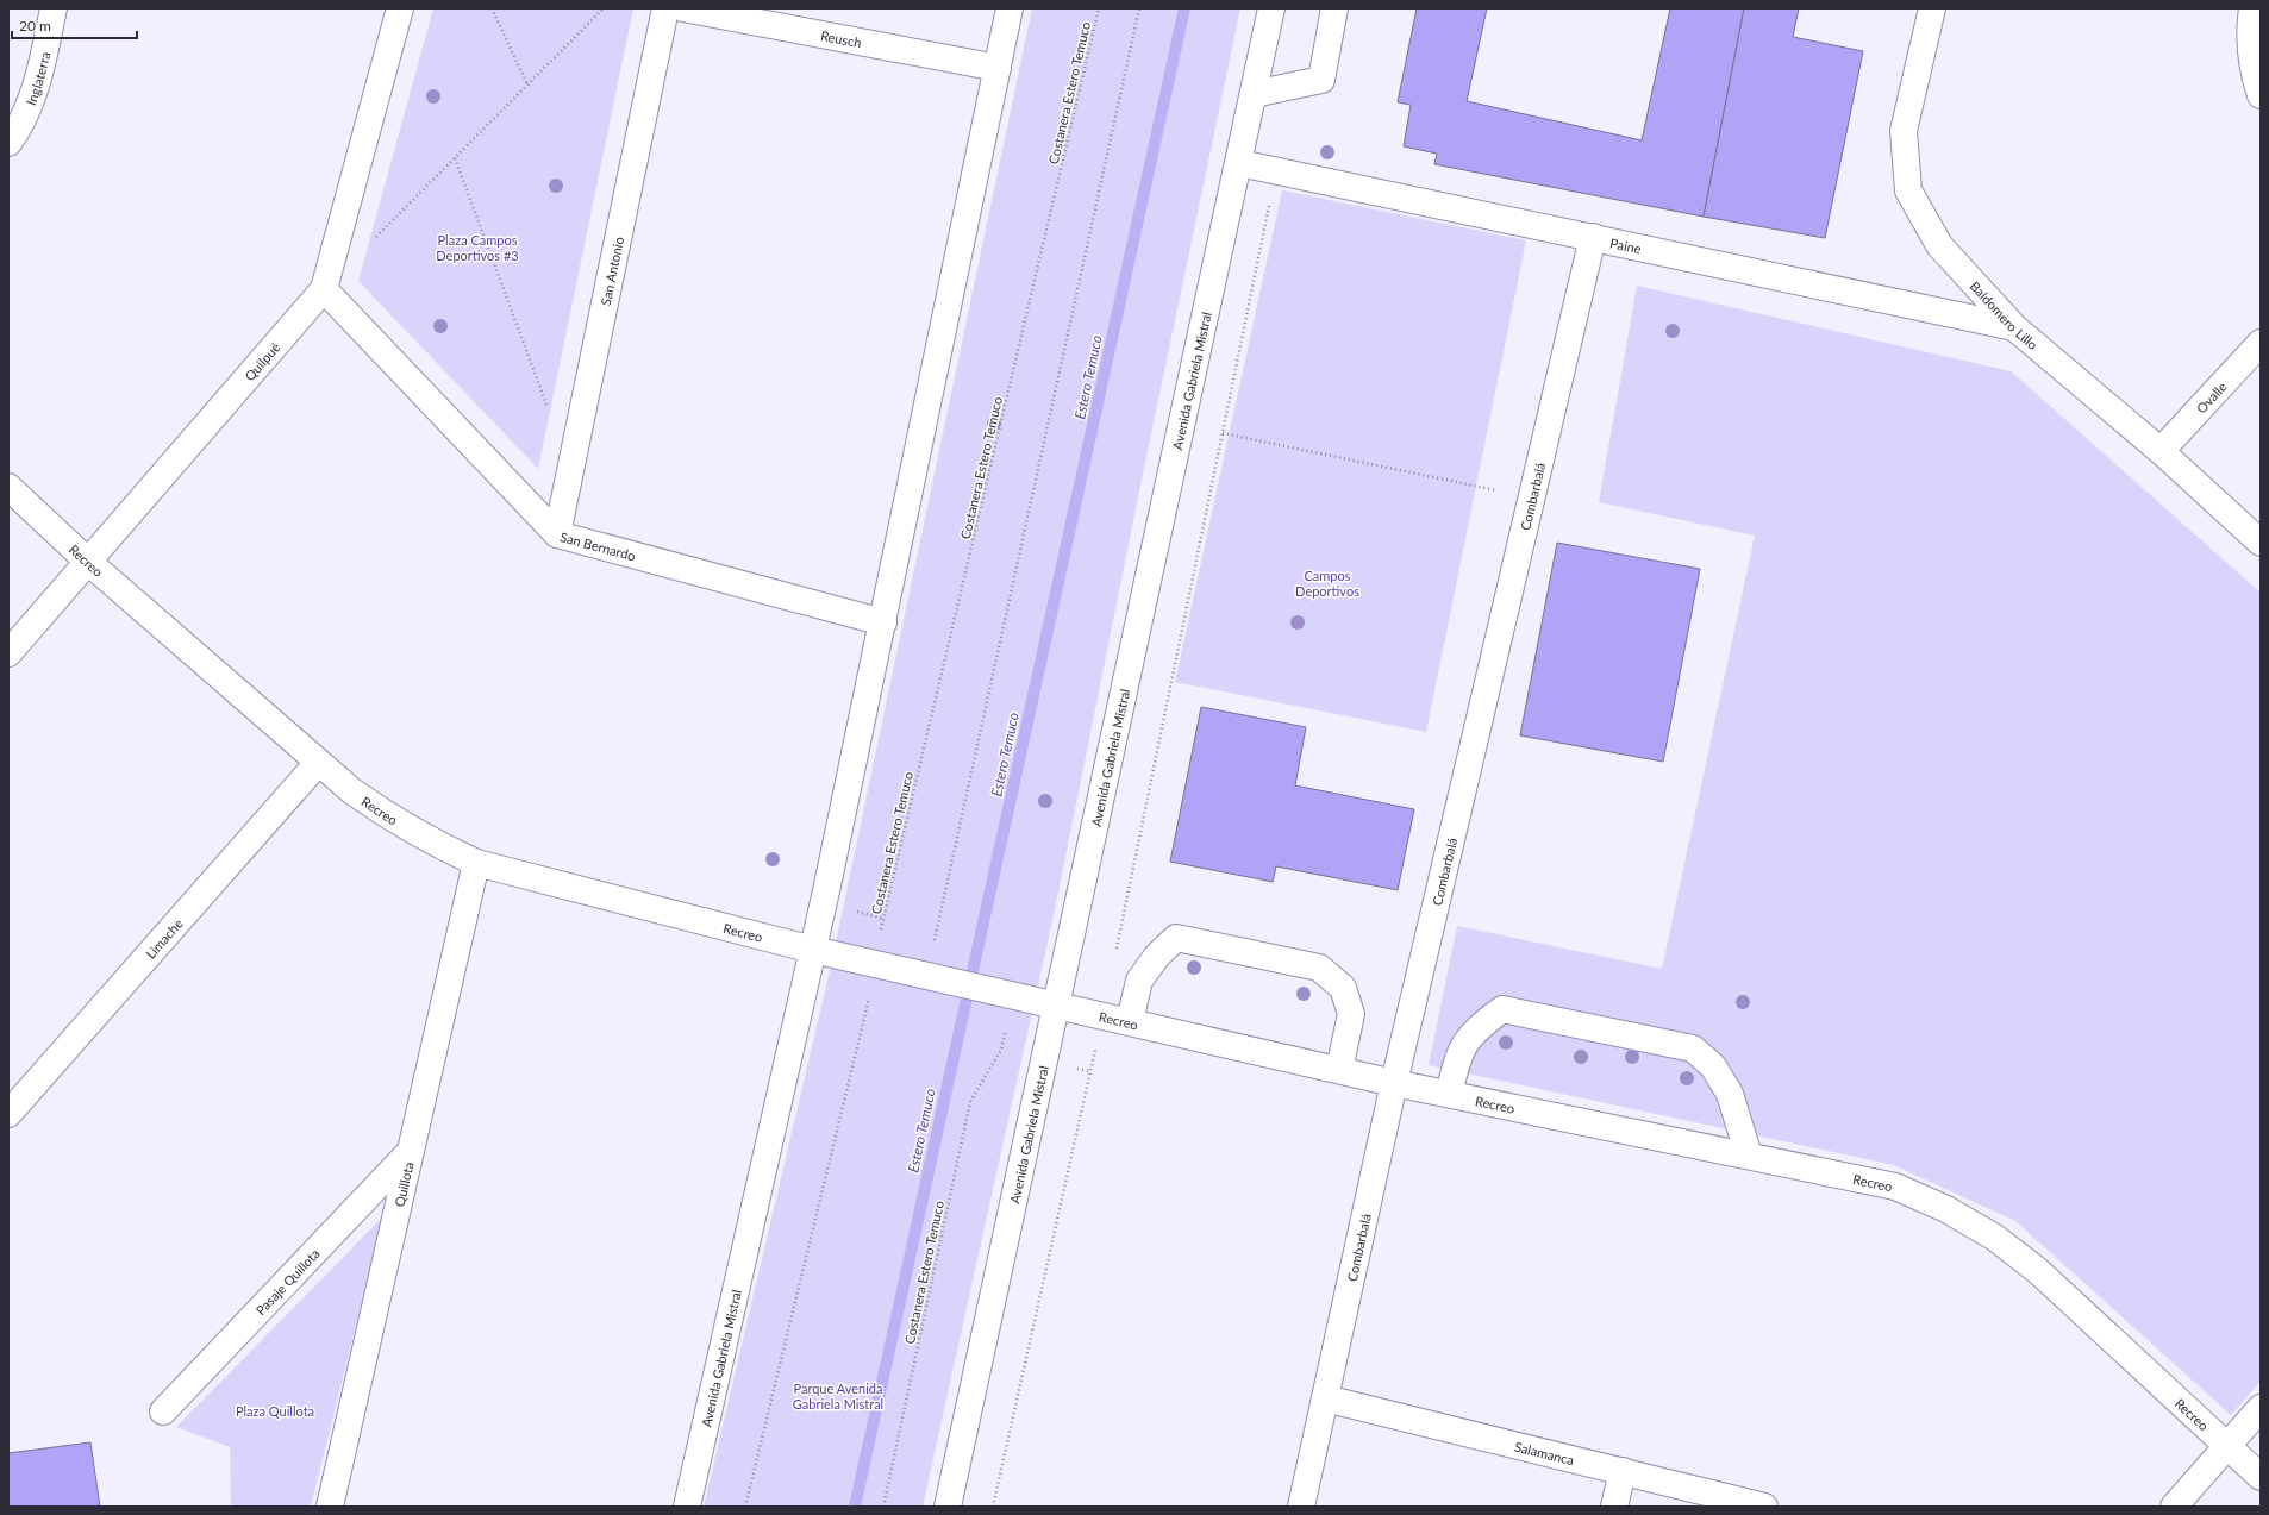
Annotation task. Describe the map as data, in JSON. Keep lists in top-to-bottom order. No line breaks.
{"streets":{"street":["Reusch","Inglaterra","Paine","San Antonio","Baldomero Lillo","Quilpué","Avenida Gabriela Mistral","Ovalle","Combarbalá","San Bernardo","Recreo","Limache","Quillota","Pasaje Quillota","Salamanca"],"path":["Costanera Estero Temuco"]},"crossings":[["Reusch","Avenida Gabriela Mistral"],["Paine","Baldomero Lillo"],["Paine","Avenida Gabriela Mistral"],["Paine","Combarbalá"],["San Antonio","San Bernardo"],["Baldomero Lillo","Ovalle"],["Quilpué","San Bernardo"],["Quilpué","Recreo"],["Avenida Gabriela Mistral","San Bernardo"],["Avenida Gabriela Mistral","Recreo"],["Combarbalá","Recreo"],["Combarbalá","Salamanca"],["Recreo","Limache"],["Recreo","Quillota"],["Quillota","Pasaje Quillota"]],"water":["Estero Temuco"],"parks":["Plaza Campos Deportivos #3","Campos Deportivos","Parque Avenida Gabriela Mistral","Plaza Quillota"],"scale_bar":"20 m"}
